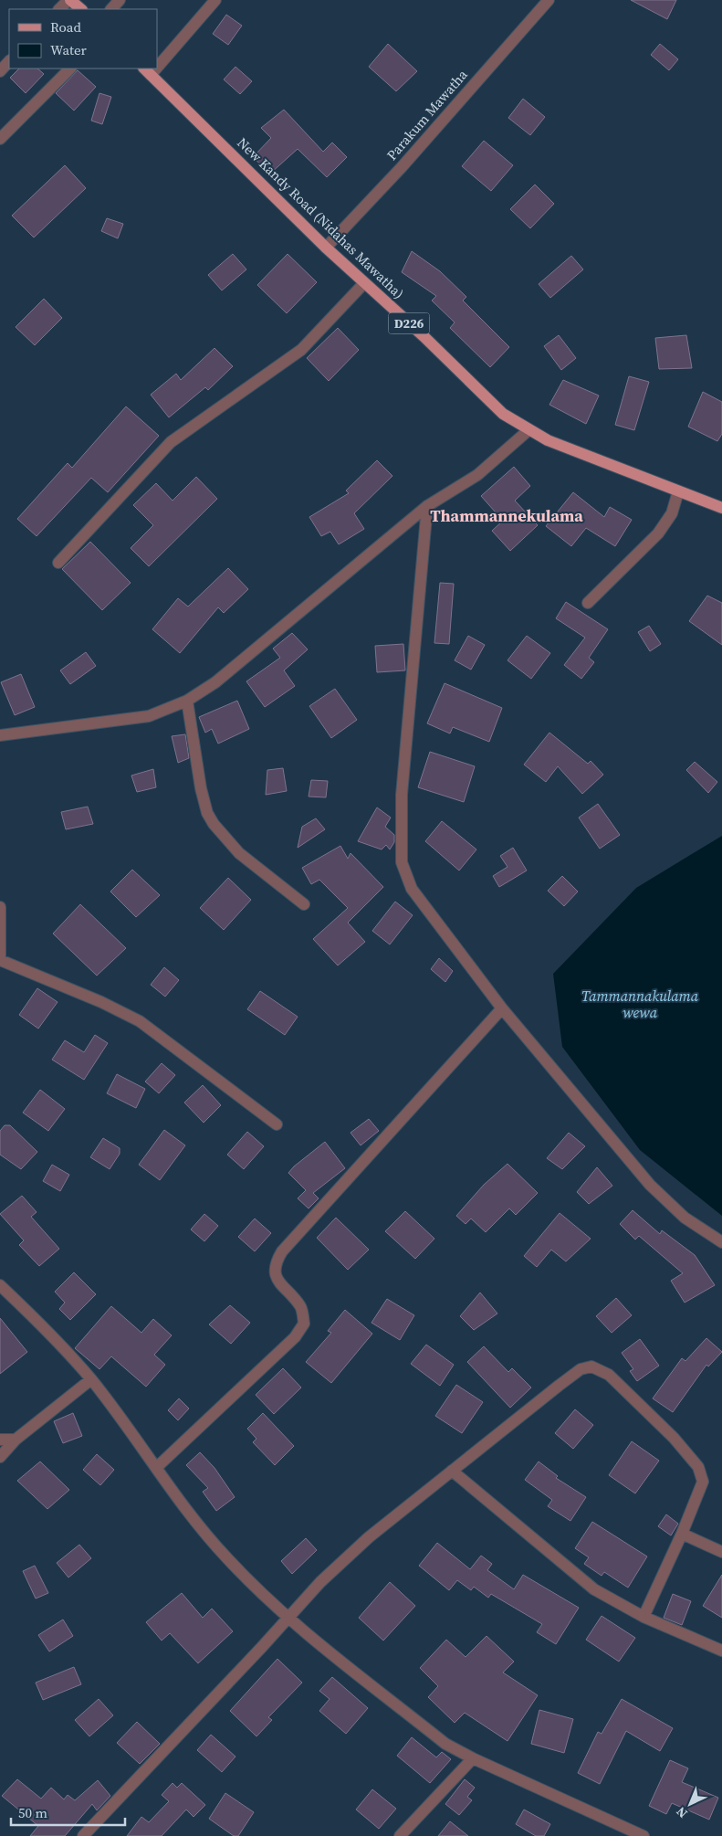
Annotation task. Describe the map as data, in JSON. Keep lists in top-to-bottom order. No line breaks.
{"streets":{"main road":["New Kandy Road (Nidahas Mawatha)","D226"],"street":["Parakum Mawatha"]},"crossings":[["Parakum Mawatha","New Kandy Road (Nidahas Mawatha)"]],"districts":["Thammannekulama"],"water":["Tammannakulama wewa"],"legend":["Road","Water"],"scale_bar":"50 m","north":"bottom left"}
